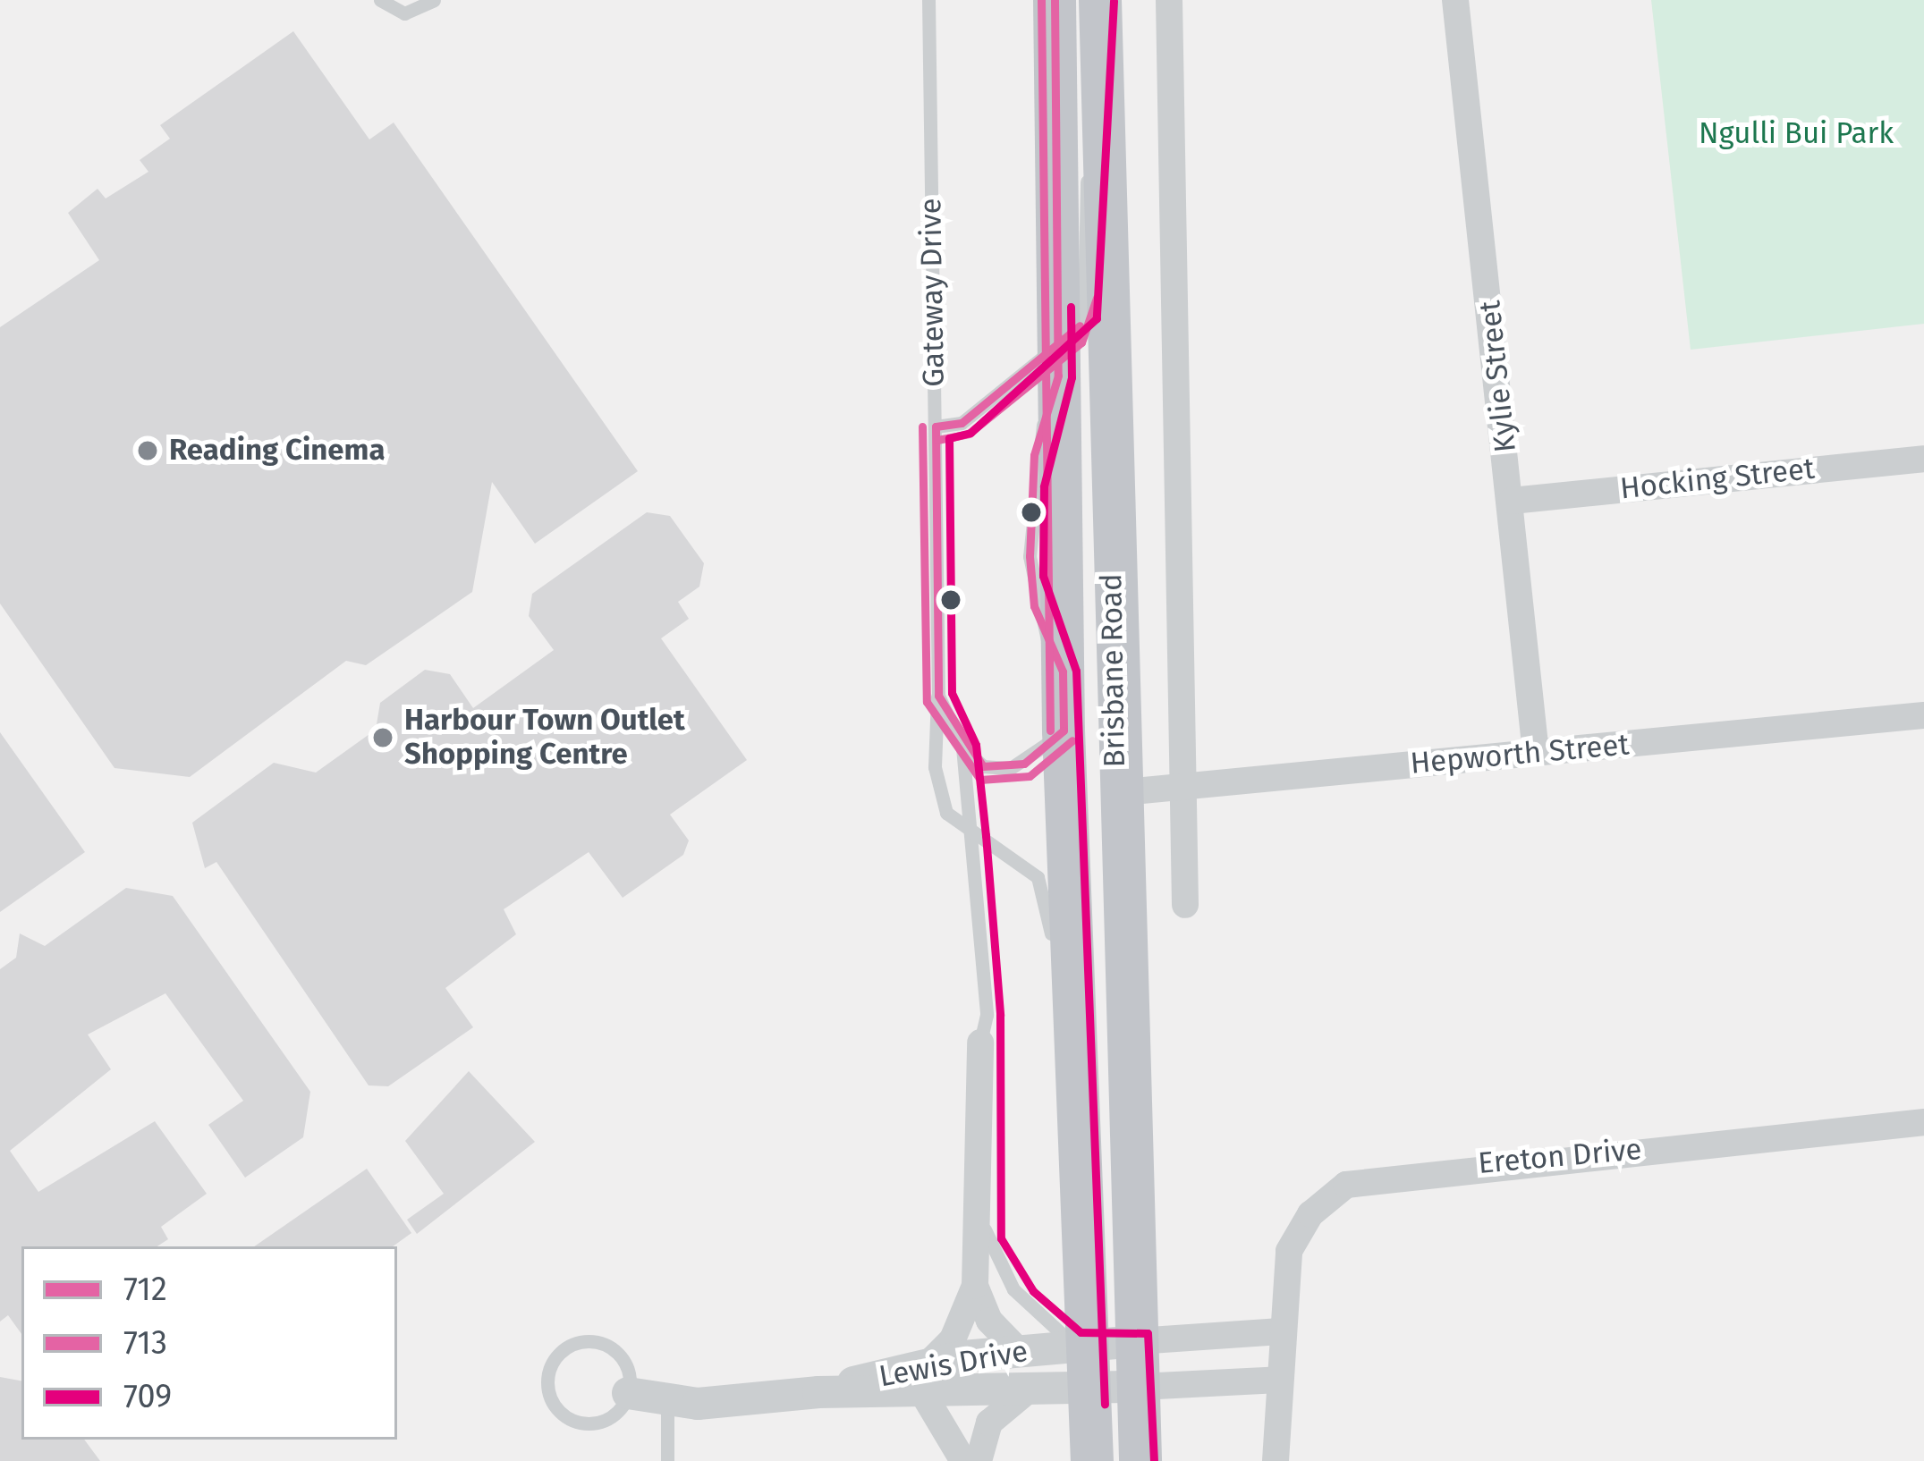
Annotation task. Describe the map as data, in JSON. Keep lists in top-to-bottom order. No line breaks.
{"streets":{"highway":["Brisbane Road"],"street":["Gateway Drive","Kylie Street","Hocking Street","Hepworth Street","Ereton Drive","Lewis Drive"]},"crossings":[["Gateway Drive","Lewis Drive"],["Kylie Street","Hocking Street"],["Kylie Street","Hepworth Street"],["Brisbane Road","Hepworth Street"],["Brisbane Road","Lewis Drive"]],"parks":["Ngulli Bui Park"],"places":["Reading Cinema","Harbour Town Outlet Shopping Centre"],"lines":["transit line 712","transit line 713","transit line 709"],"legend":["712","713","709"]}
